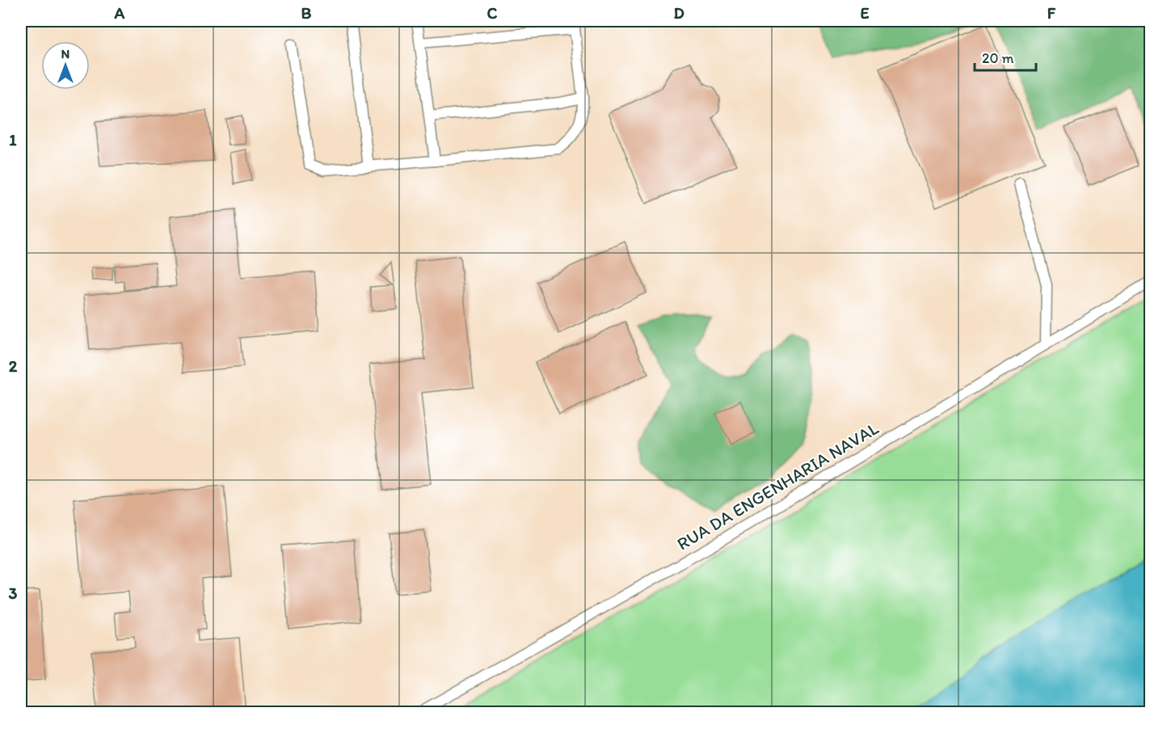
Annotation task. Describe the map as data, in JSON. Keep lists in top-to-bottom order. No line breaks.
{"streets":{"lane":["RUA DA ENGENHARIA NAVAL"]},"scale_bar":"20 m","north":"top","grid":{"columns":["A","B","C","D","E","F"],"rows":["1","2","3"]}}
